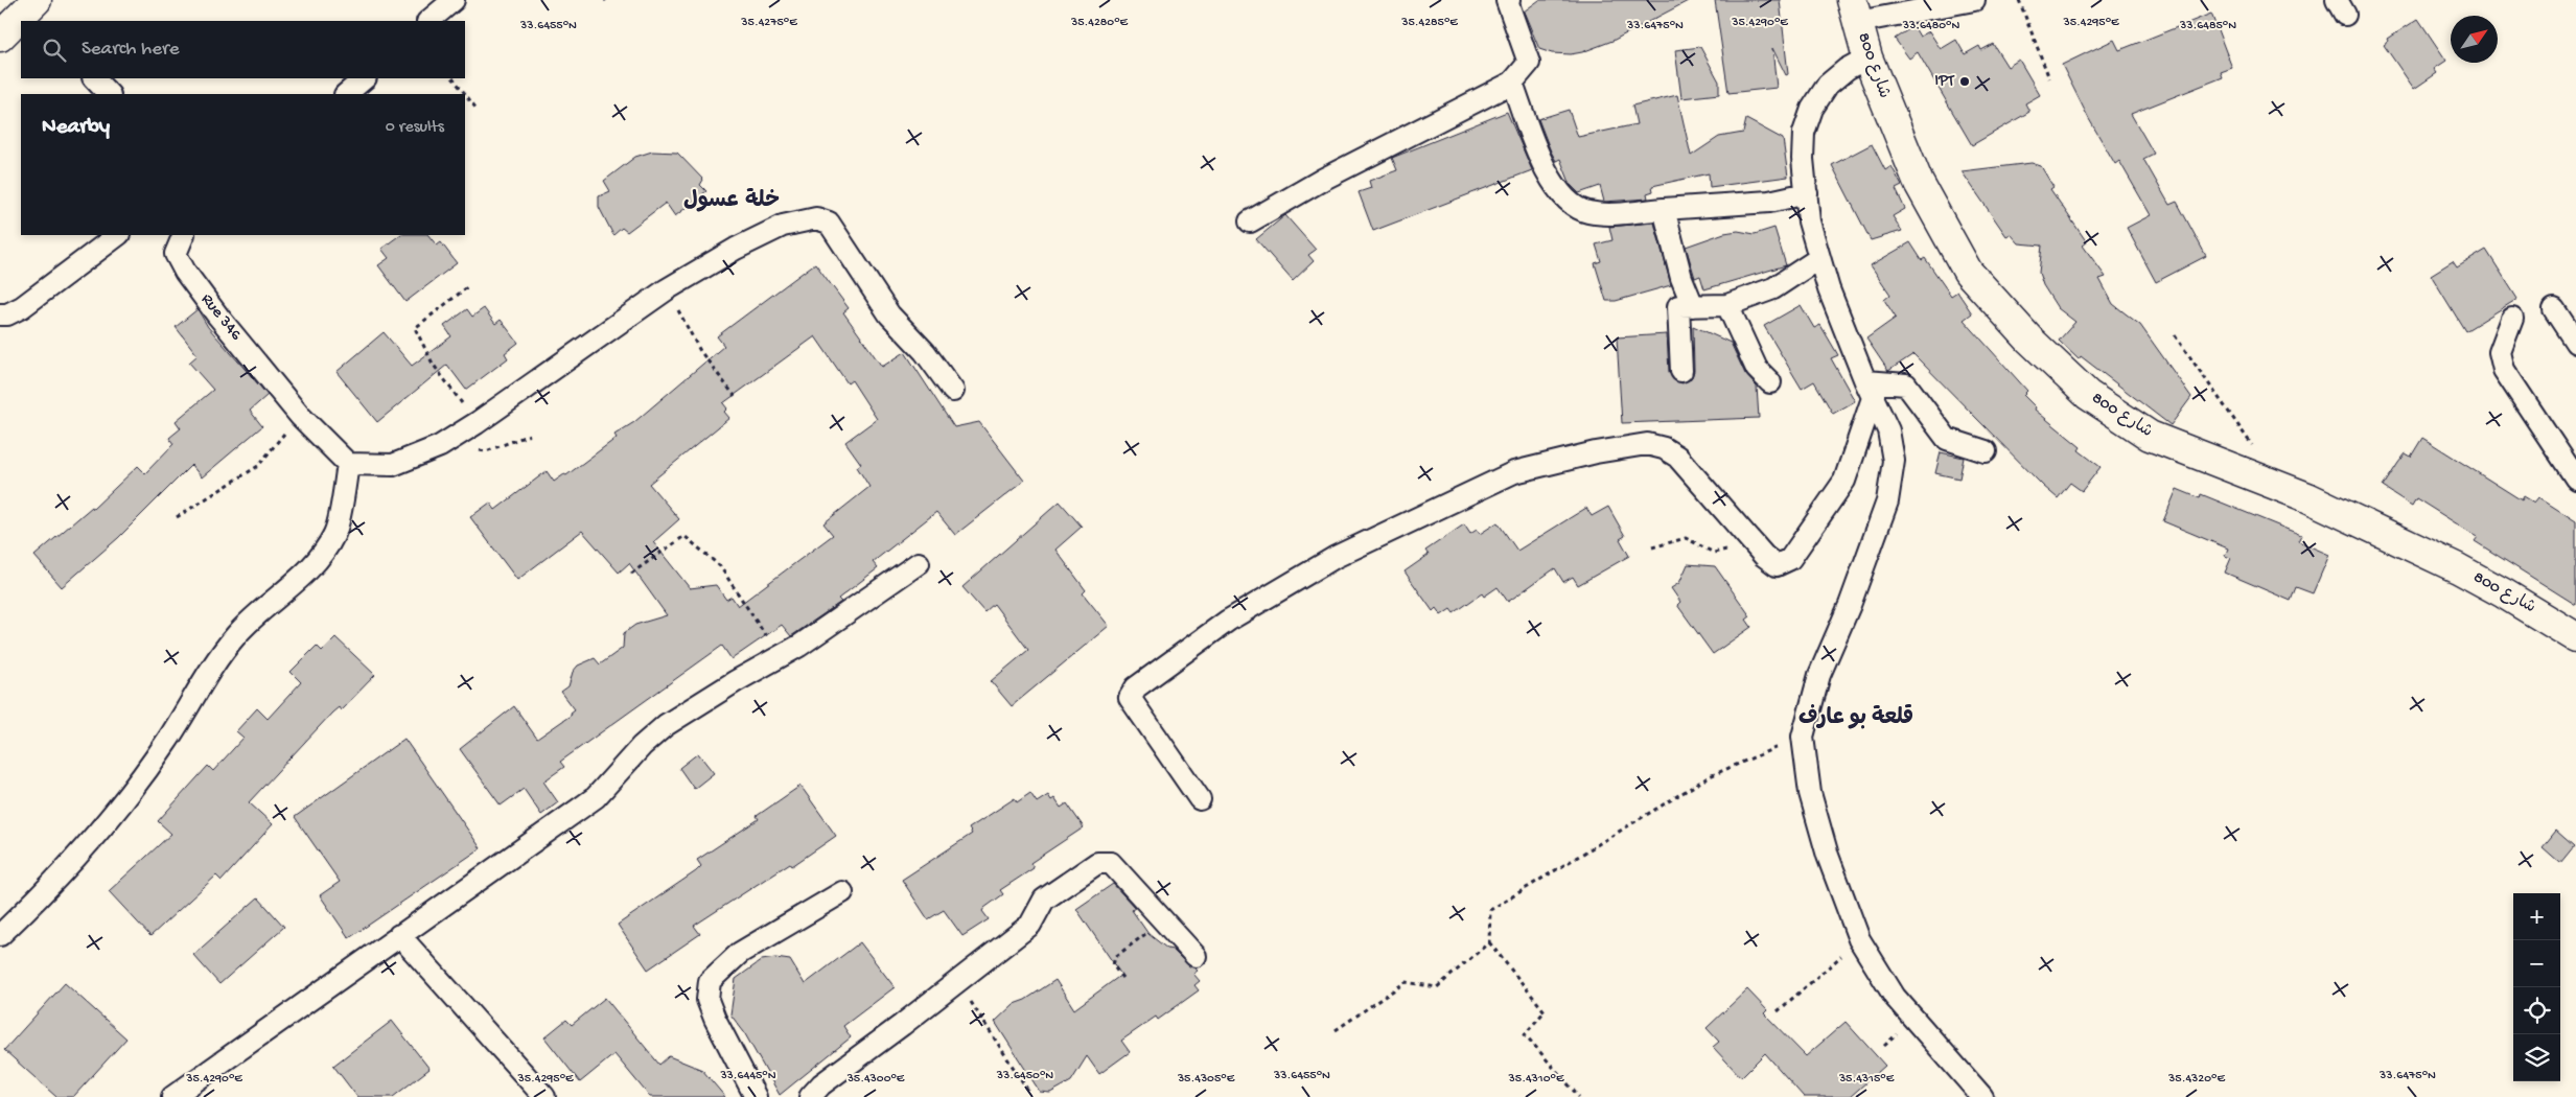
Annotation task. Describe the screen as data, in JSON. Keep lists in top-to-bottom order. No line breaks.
{"streets":{"main road":["شارع 800"],"street":["Rue 346"]},"districts":["خلة عسول","قلعة بو عارف"],"places":["IPT"],"north":"top right","page":{"search":"Search here","heading":["Nearby","0 results"],"map_buttons":["+","−"]},"coordinates":["35.4280°E","35.4275°E","35.4285°E","35.4290°E","35.4295°E","33.6455°N","33.6475°N","33.6480°N","33.6485°N","33.6445°N","33.6450°N","35.4300°E","35.4305°E","35.4310°E","35.4315°E","35.4320°E"]}
